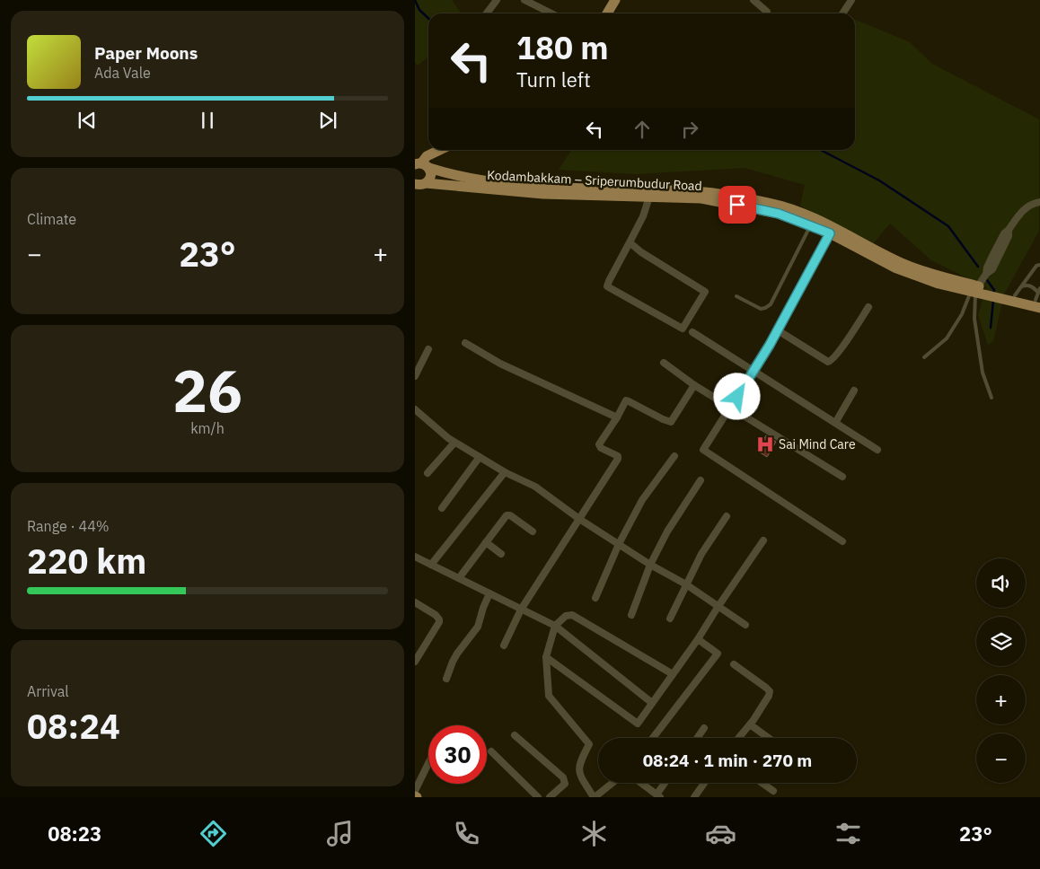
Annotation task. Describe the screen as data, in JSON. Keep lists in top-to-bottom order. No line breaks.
{"streets":{"main road":["Kodambakkam – Sriperumbudur Road"]},"places":{"hospital":["Sai Mind Care"]},"page":{"turn":["180 m","Turn left"],"song":["Paper Moons","Ada Vale"],"tile":["Climate",["26","km/h"],["Range · 44%","220 km"],["Arrival","08:24"]],"heat":["−","23°","+"],"map_buttons":["+","−"],"limit":"30","trip":"08:24 · 1 min · 270 m","tabs":["08:23","23°"]}}
